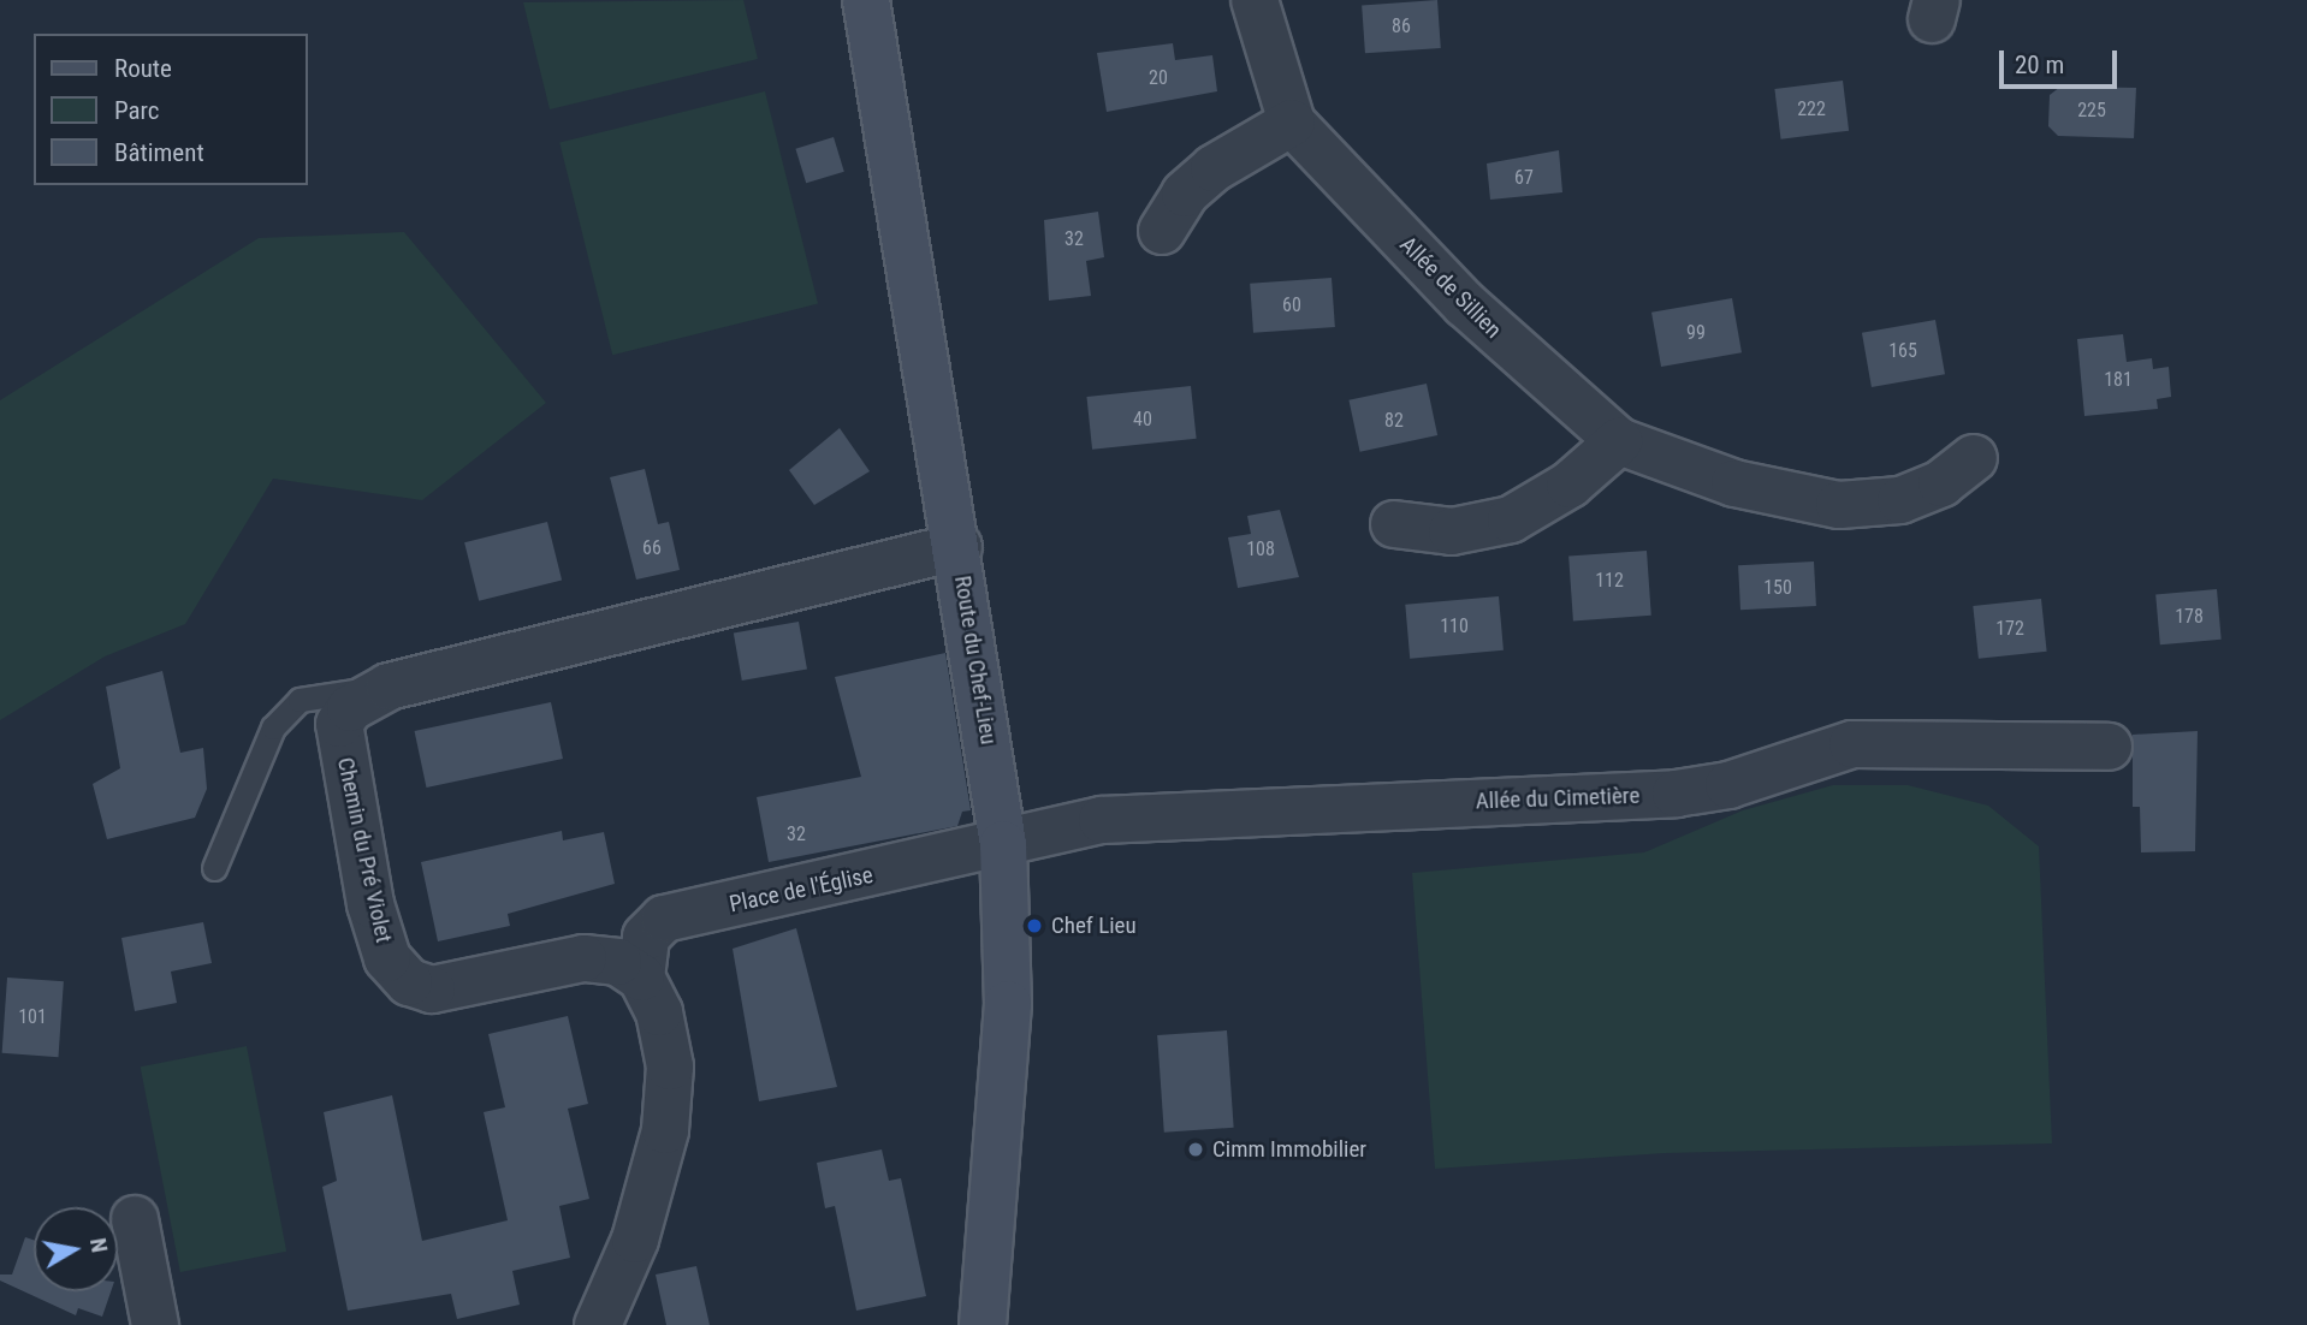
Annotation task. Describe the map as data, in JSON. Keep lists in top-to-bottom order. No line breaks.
{"streets":{"main road":["Route du Chef-Lieu"],"street":["Allée de Sillien","Allée du Cimetière","Chemin du Pré Violet","Place de l'Église"]},"crossings":[["Route du Chef-Lieu","Allée du Cimetière"],["Route du Chef-Lieu","Chemin du Pré Violet"],["Route du Chef-Lieu","Place de l'Église"],["Allée du Cimetière","Place de l'Église"],["Chemin du Pré Violet","Place de l'Église"]],"places":["Chef Lieu","Cimm Immobilier"],"house_numbers":["86","20","222","225","67","32","60","99","165","181","40","82","66","108","112","150","178","110","172","32","101"],"legend":["Route","Parc","Bâtiment"],"scale_bar":"20 m","north":"right"}
